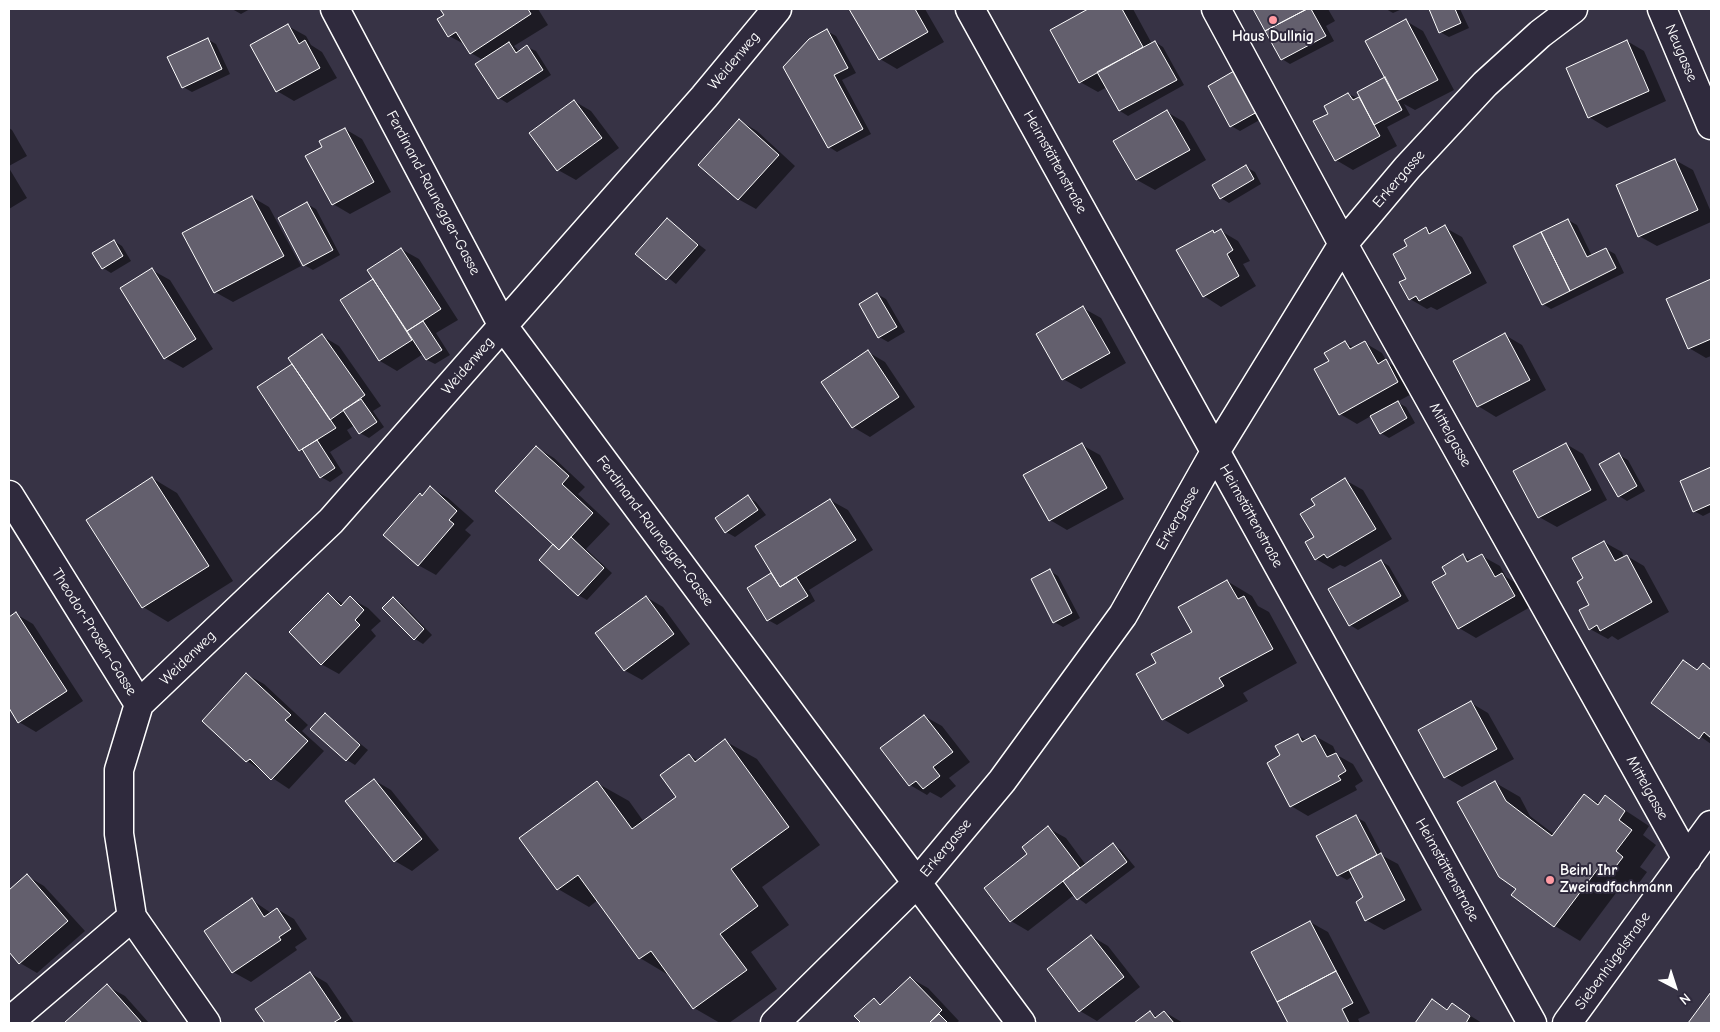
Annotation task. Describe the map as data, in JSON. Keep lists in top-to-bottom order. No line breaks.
{"streets":{"street":["Neugasse","Weidenweg","Heimstättenstraße","Erkergasse","Ferdinand-Raunegger-Gasse","Mittelgasse","Theodor-Prosen-Gasse","Siebenhügelstraße"]},"crossings":[["Weidenweg","Ferdinand-Raunegger-Gasse"],["Weidenweg","Theodor-Prosen-Gasse"],["Heimstättenstraße","Erkergasse"],["Erkergasse","Ferdinand-Raunegger-Gasse"],["Erkergasse","Mittelgasse"],["Mittelgasse","Siebenhügelstraße"]],"places":["Haus Dullnig","Beinl Ihr Zweiradfachmann"],"north":"bottom right"}
